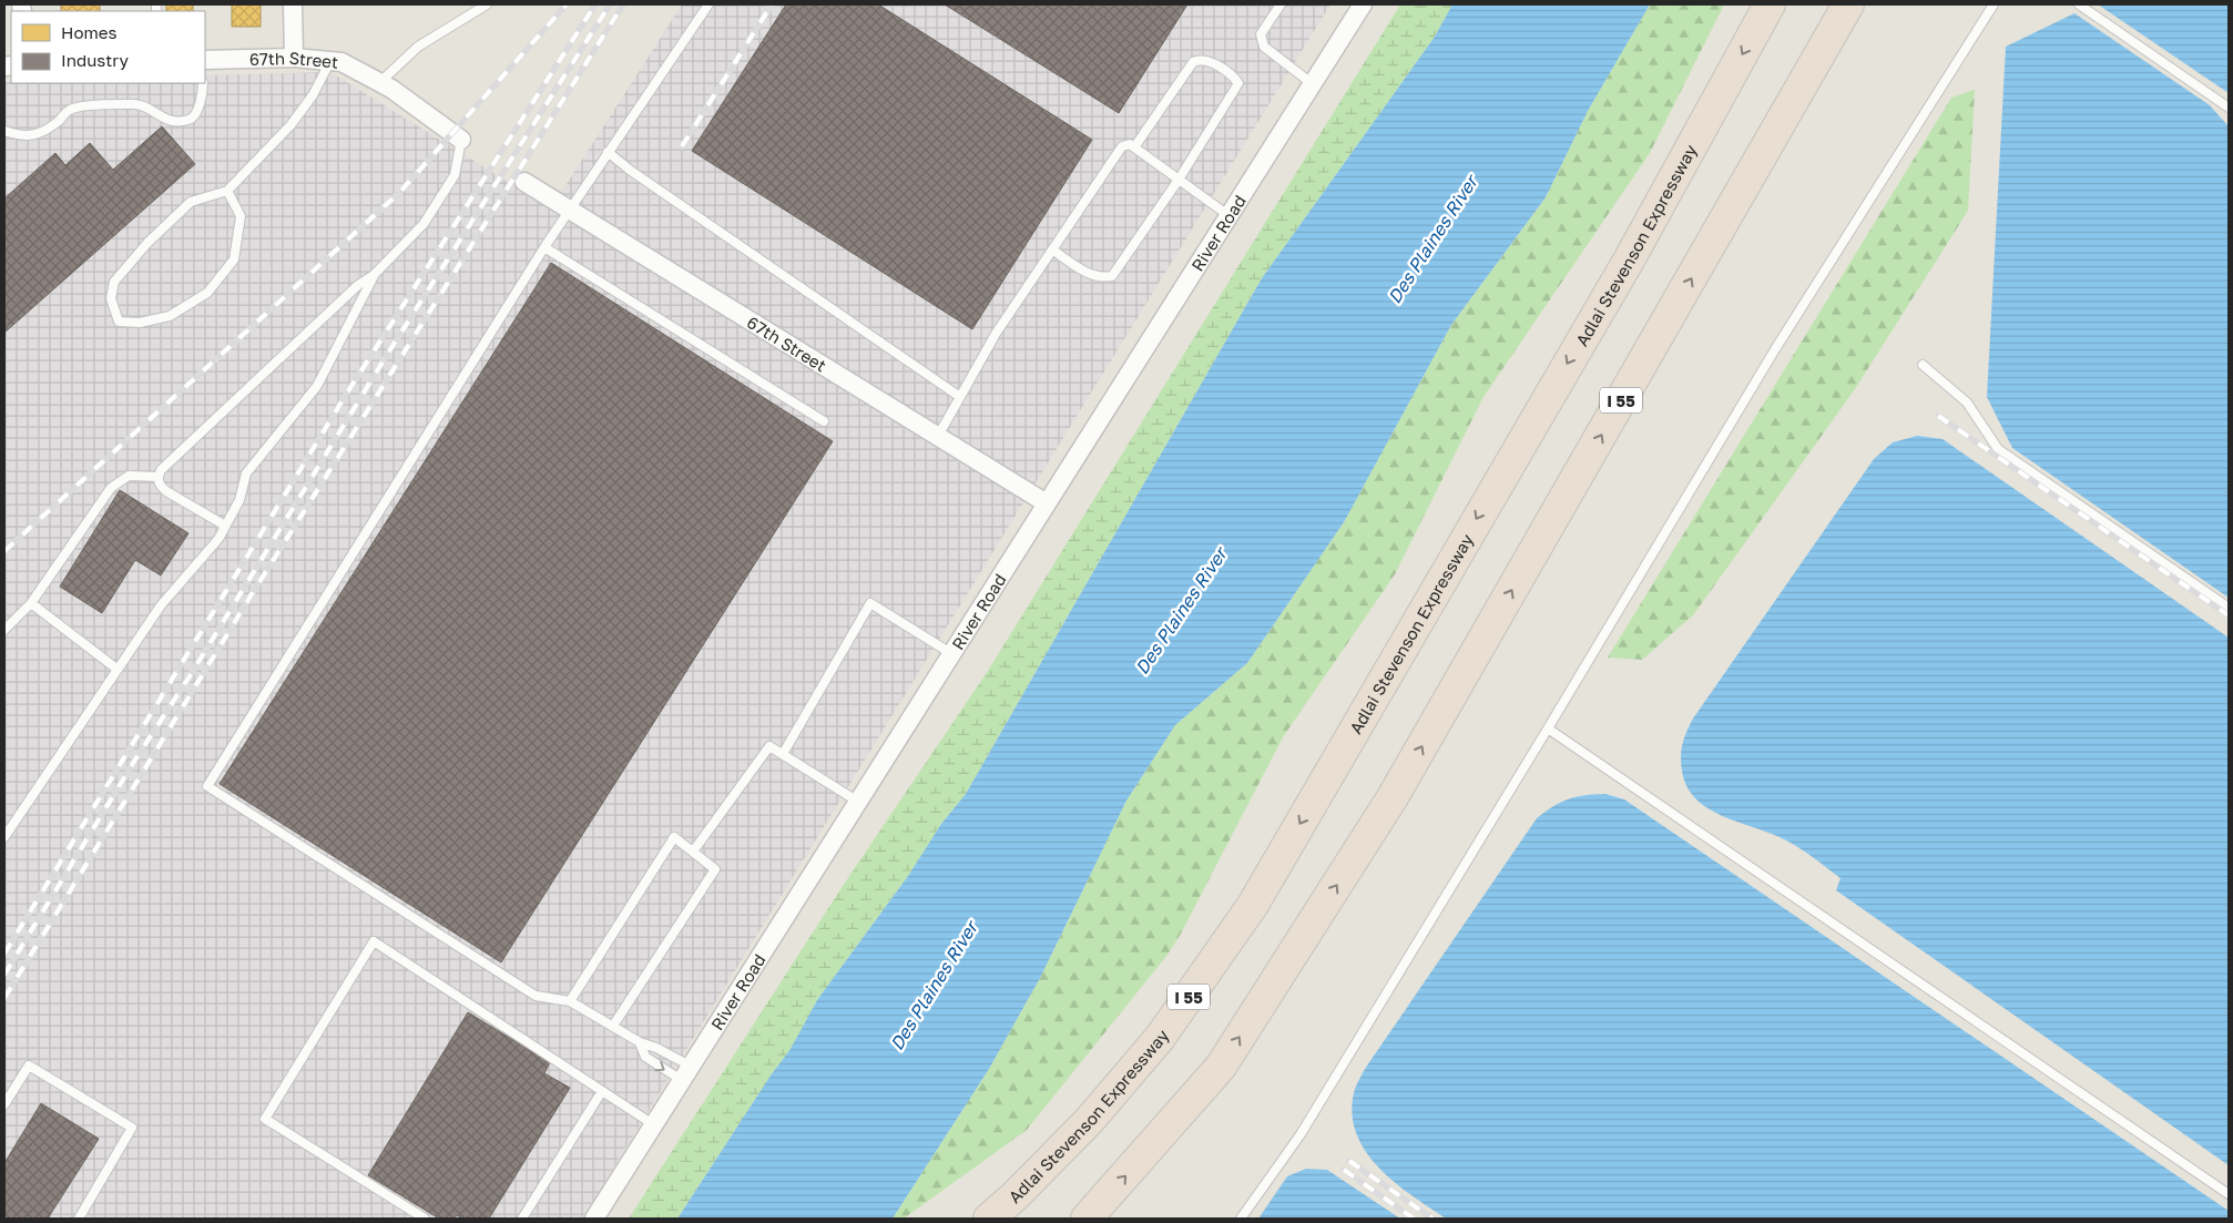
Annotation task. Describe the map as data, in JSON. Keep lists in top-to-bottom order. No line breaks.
{"streets":{"highway":["Adlai Stevenson Expressway","I 55"],"street":["67th Street","River Road"]},"crossings":[["67th Street","River Road"]],"water":["Des Plaines River"],"legend":["Homes","Industry"]}
